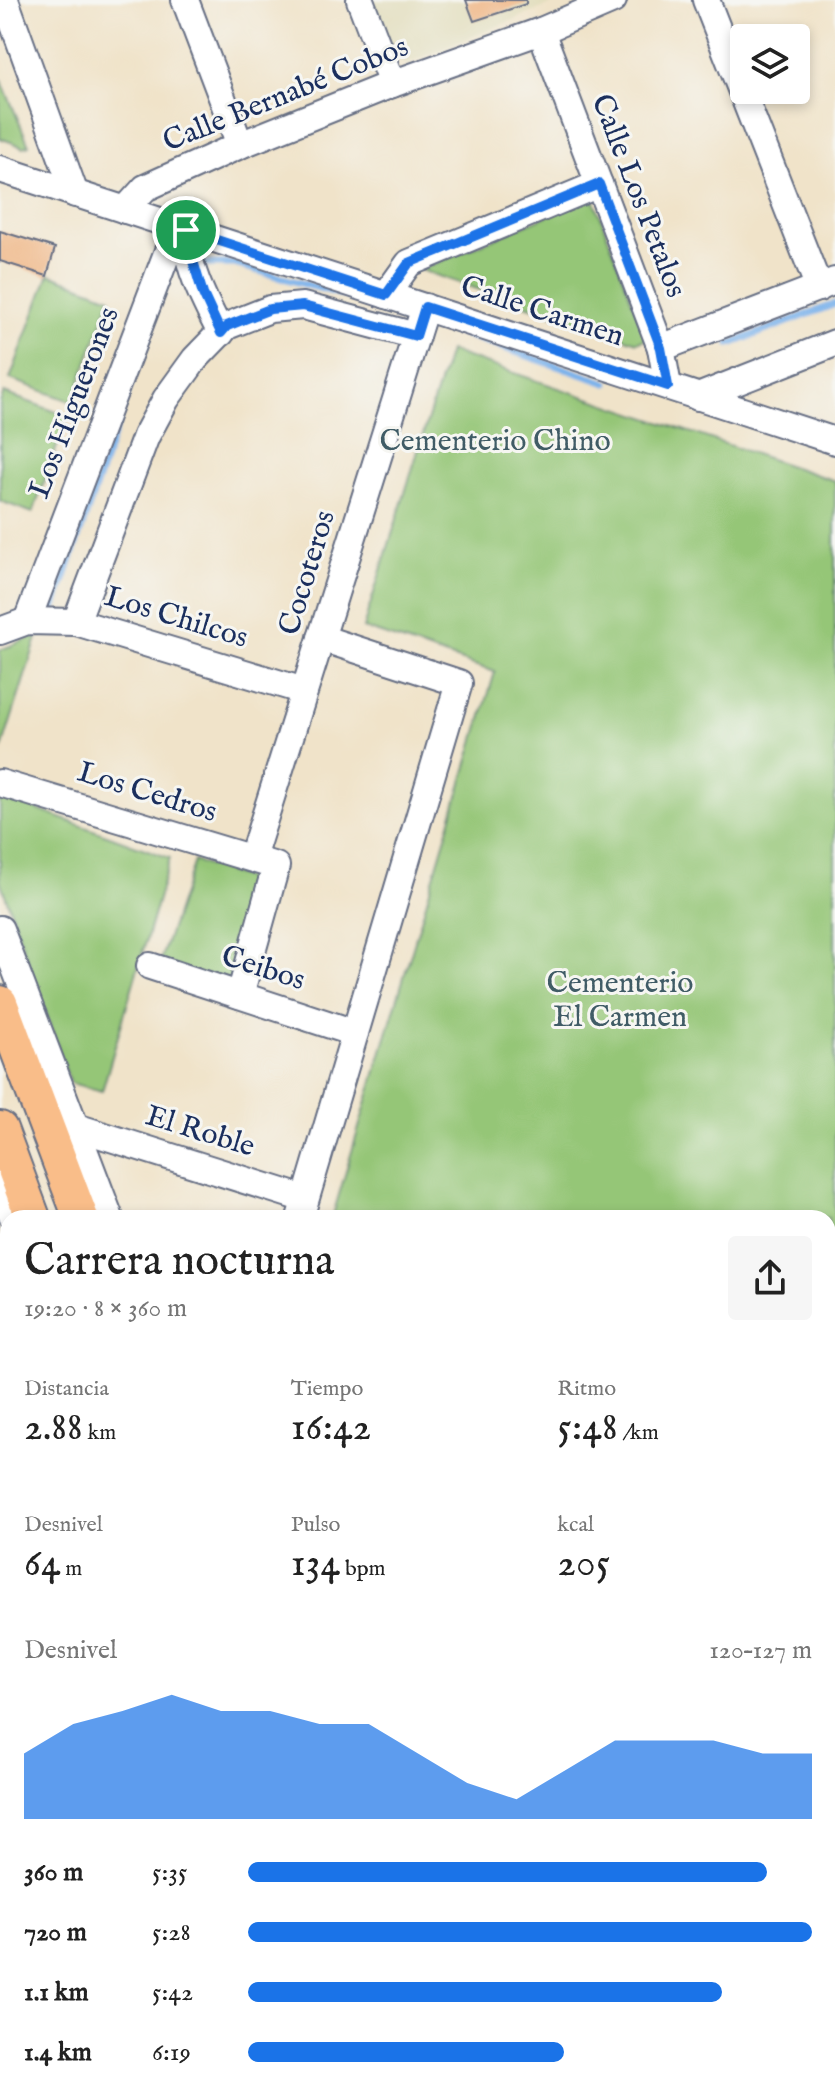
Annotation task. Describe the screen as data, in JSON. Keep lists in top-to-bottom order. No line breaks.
{"streets":{"street":["Calle Bernabé Cobos","Calle Los Petalos","Calle Carmen","Los Higuerones","Cocoteros","Los Chilcos","Los Cedros","Ceibos","El Roble"]},"crossings":[["Calle Bernabé Cobos","Calle Los Petalos"],["Calle Bernabé Cobos","Calle Carmen"],["Calle Los Petalos","Calle Carmen"],["Calle Carmen","Los Higuerones"],["Calle Carmen","Cocoteros"],["Los Higuerones","Los Chilcos"],["Cocoteros","Los Chilcos"],["Cocoteros","Los Cedros"],["Cocoteros","Ceibos"]],"parks":["Cementerio Chino","Cementerio El Carmen"],"page":{"heading":["Carrera nocturna","19:20 · 8 × 360 m"],"stats":[["Distancia","2.88 km"],["Tiempo","16:42"],["Ritmo","5:48 /km"],["Desnivel","64 m"],["Pulso","134 bpm"],["kcal","205"]],"chart":["Desnivel","120–127 m"],"list":[{"name":"360 m","note":"5:35"},{"name":"720 m","note":"5:28"},{"name":"1.1 km","note":"5:42"},{"name":"1.4 km","note":"6:19"}]}}
